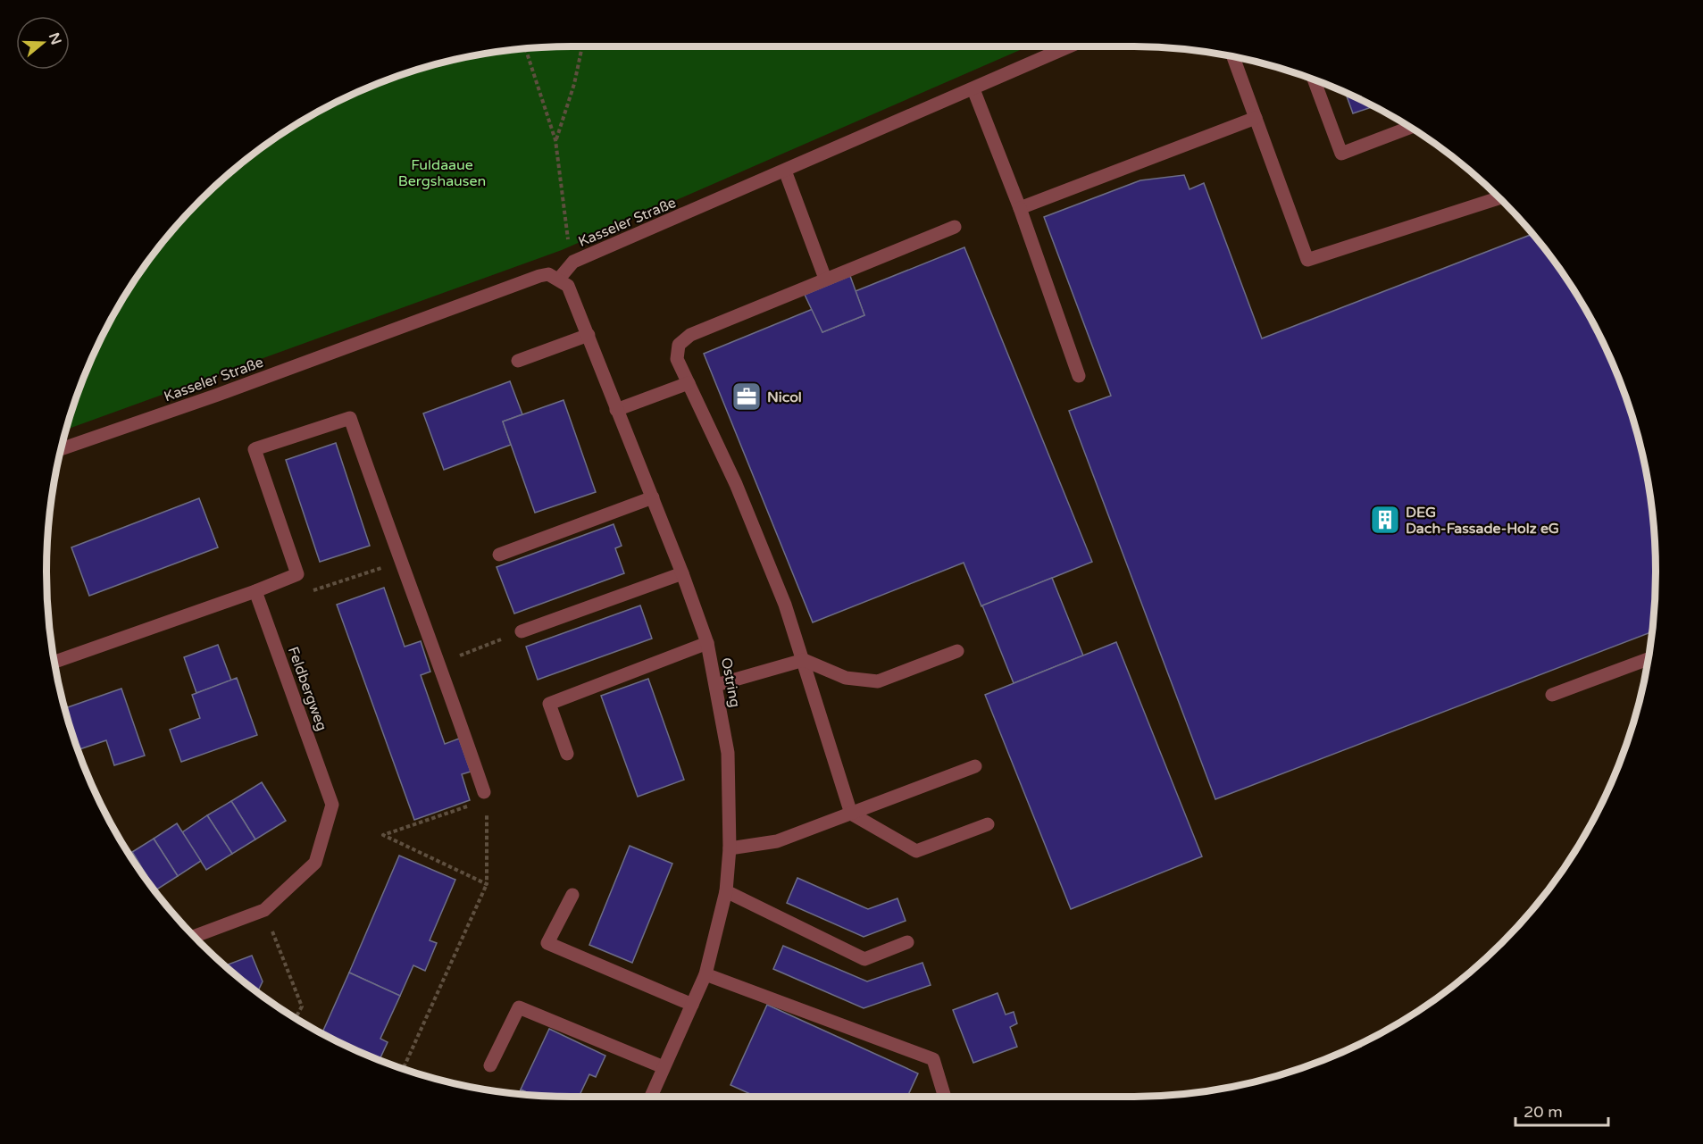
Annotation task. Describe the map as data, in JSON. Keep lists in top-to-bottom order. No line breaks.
{"streets":{"street":["Kasseler Straße","Ostring","Feldbergweg"]},"crossings":[["Kasseler Straße","Ostring"]],"parks":["Fuldaaue Bergshausen"],"places":{"office":["Nicol"],"building":["DEG Dach-Fassade-Holz eG"]},"scale_bar":"20 m","north":"right"}
